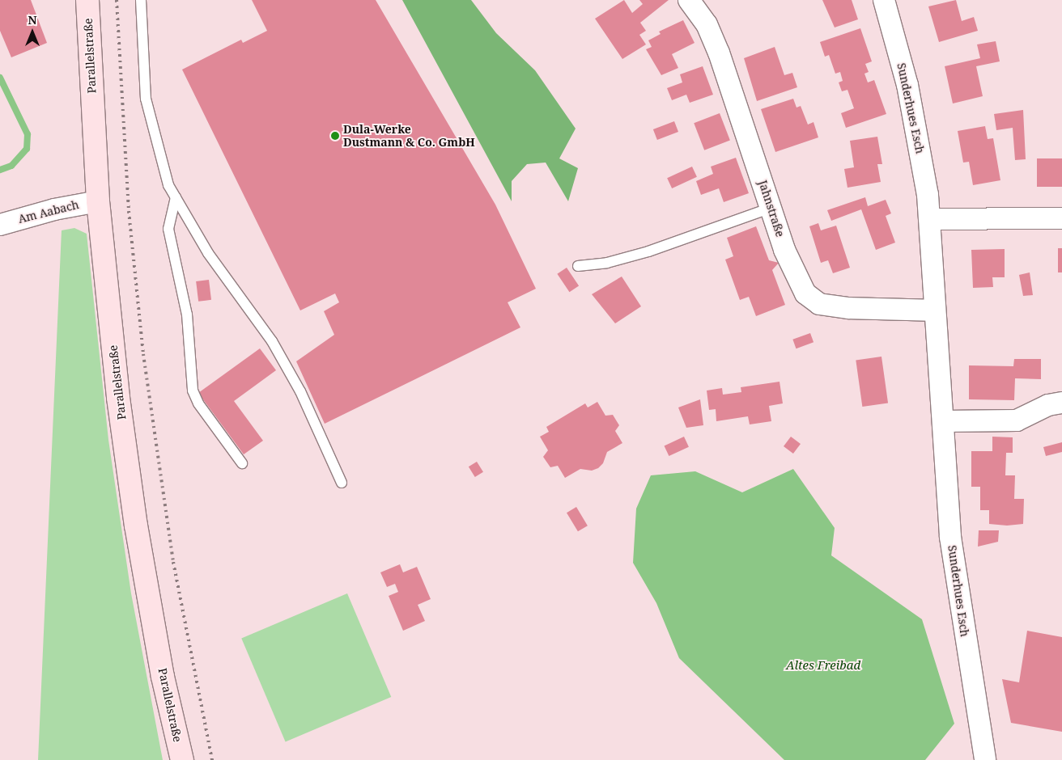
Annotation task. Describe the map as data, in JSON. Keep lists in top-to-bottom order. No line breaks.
{"streets":{"main road":["Parallelstraße"],"street":["Sunderhues Esch","Jahnstraße","Am Aabach"]},"crossings":[["Parallelstraße","Am Aabach"],["Sunderhues Esch","Jahnstraße"]],"water":["Altes Freibad"],"places":["Dula-Werke Dustmann & Co. GmbH"],"north":"top"}
